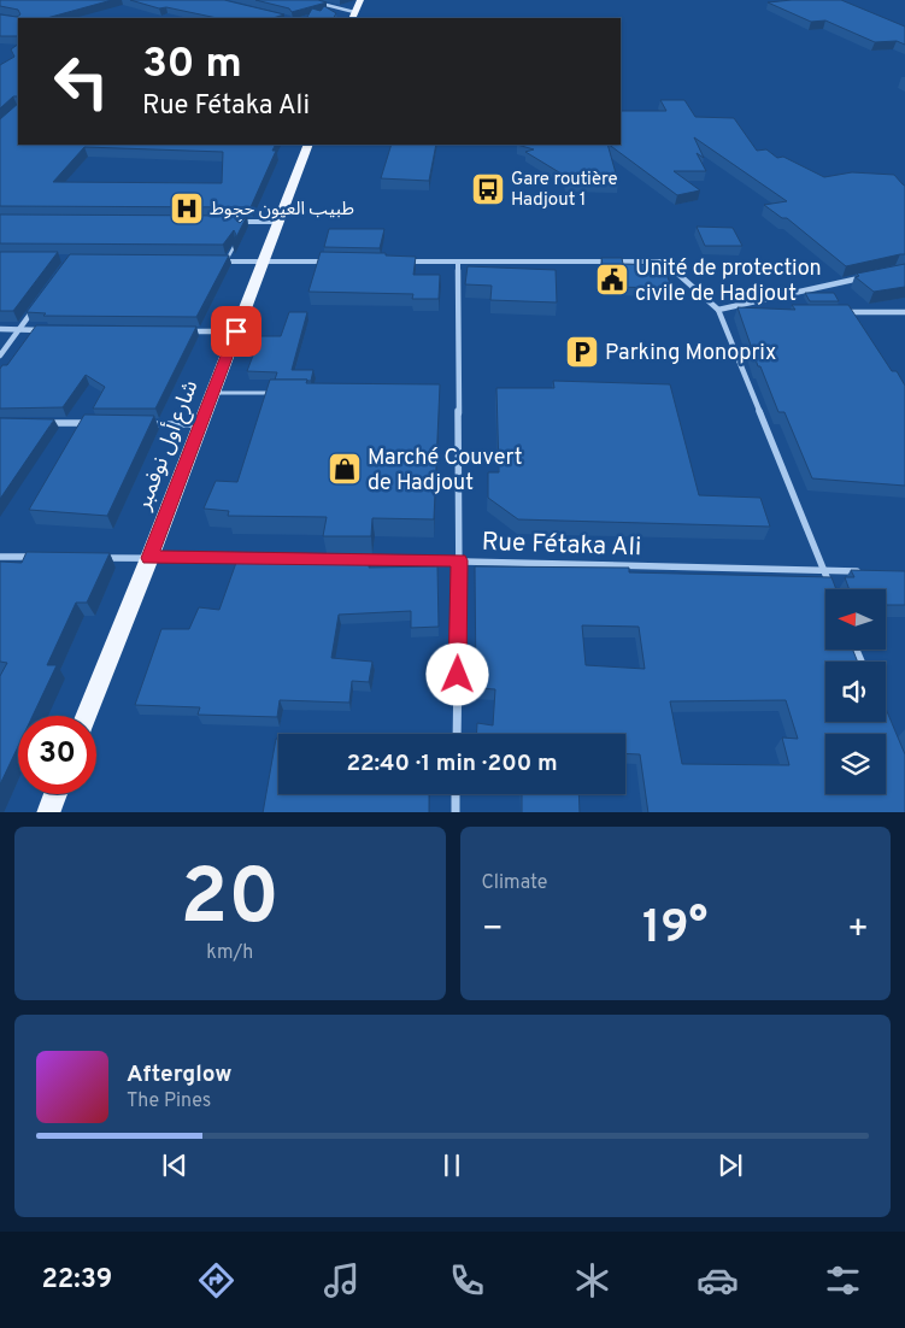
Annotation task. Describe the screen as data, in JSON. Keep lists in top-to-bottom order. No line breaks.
{"streets":{"main road":["شارع أول نوفمبر"],"street":["Rue Fétaka Ali"]},"places":{"bus stop":["Gare routière Hadjout 1"],"hospital":["طبيب العيون حجوط"],"public building":["Unité de protection civile de Hadjout"],"parking":["Parking Monoprix"],"shop":["Marché Couvert de Hadjout"]},"north":"left","page":{"turn":["30 m","Rue Fétaka Ali"],"limit":"30","trip":"22:40 · 1 min · 200 m","tile":[["20","km/h"],"Climate"],"heat":["−","19°","+"],"song":["Afterglow","The Pines"],"tabs":"22:39"}}
